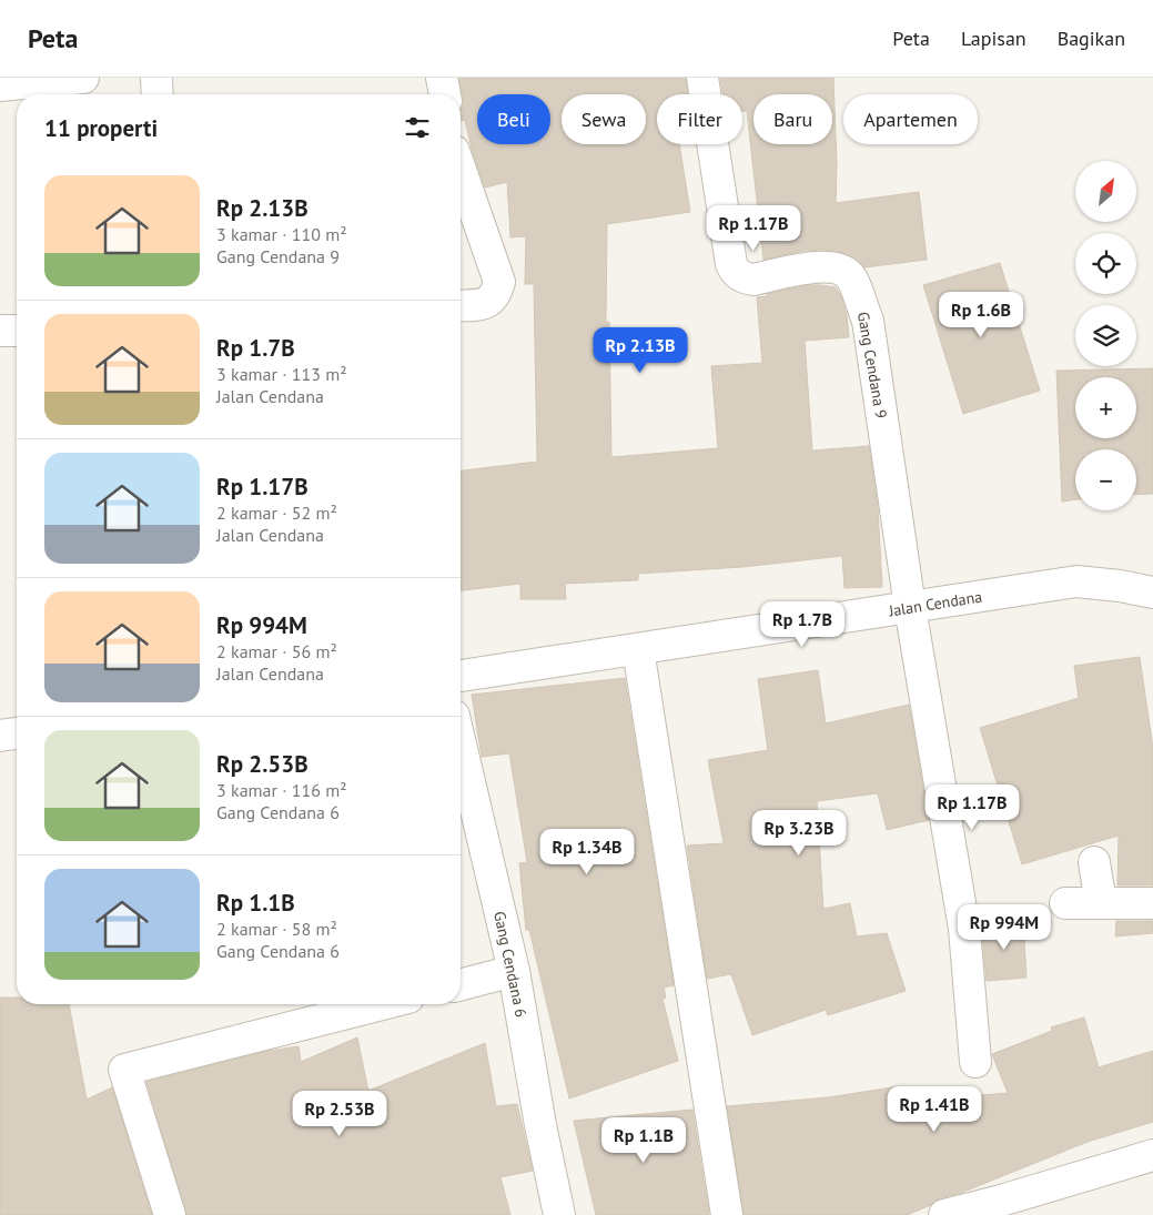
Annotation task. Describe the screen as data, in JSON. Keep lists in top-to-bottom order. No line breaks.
{"streets":{"street":["Gang Cendana 9","Jalan Cendana","Gang Cendana 6"]},"crossings":[["Gang Cendana 9","Jalan Cendana"]],"north":"top right","page":{"header":"Peta","nav":["Peta","Lapisan","Bagikan"],"chip":["Beli","Sewa","Filter","Baru","Apartemen"],"heading":"11 properti","map_buttons":["+","−"],"list":[{"name":"Rp 2.13B","note":"3 kamar · 110 m² · Gang Cendana 9"},{"name":"Rp 1.7B","note":"3 kamar · 113 m² · Jalan Cendana"},{"name":"Rp 1.17B","note":"2 kamar · 52 m² · Jalan Cendana"},{"name":"Rp 994M","note":"2 kamar · 56 m² · Jalan Cendana"},{"name":"Rp 2.53B","note":"3 kamar · 116 m² · Gang Cendana 6"},{"name":"Rp 1.1B","note":"2 kamar · 58 m² · Gang Cendana 6"}],"price":["Rp 1.17B","Rp 1.6B","Rp 2.13B","Rp 1.7B","Rp 1.17B","Rp 3.23B","Rp 1.34B","Rp 994M","Rp 1.41B","Rp 2.53B","Rp 1.1B"]}}
